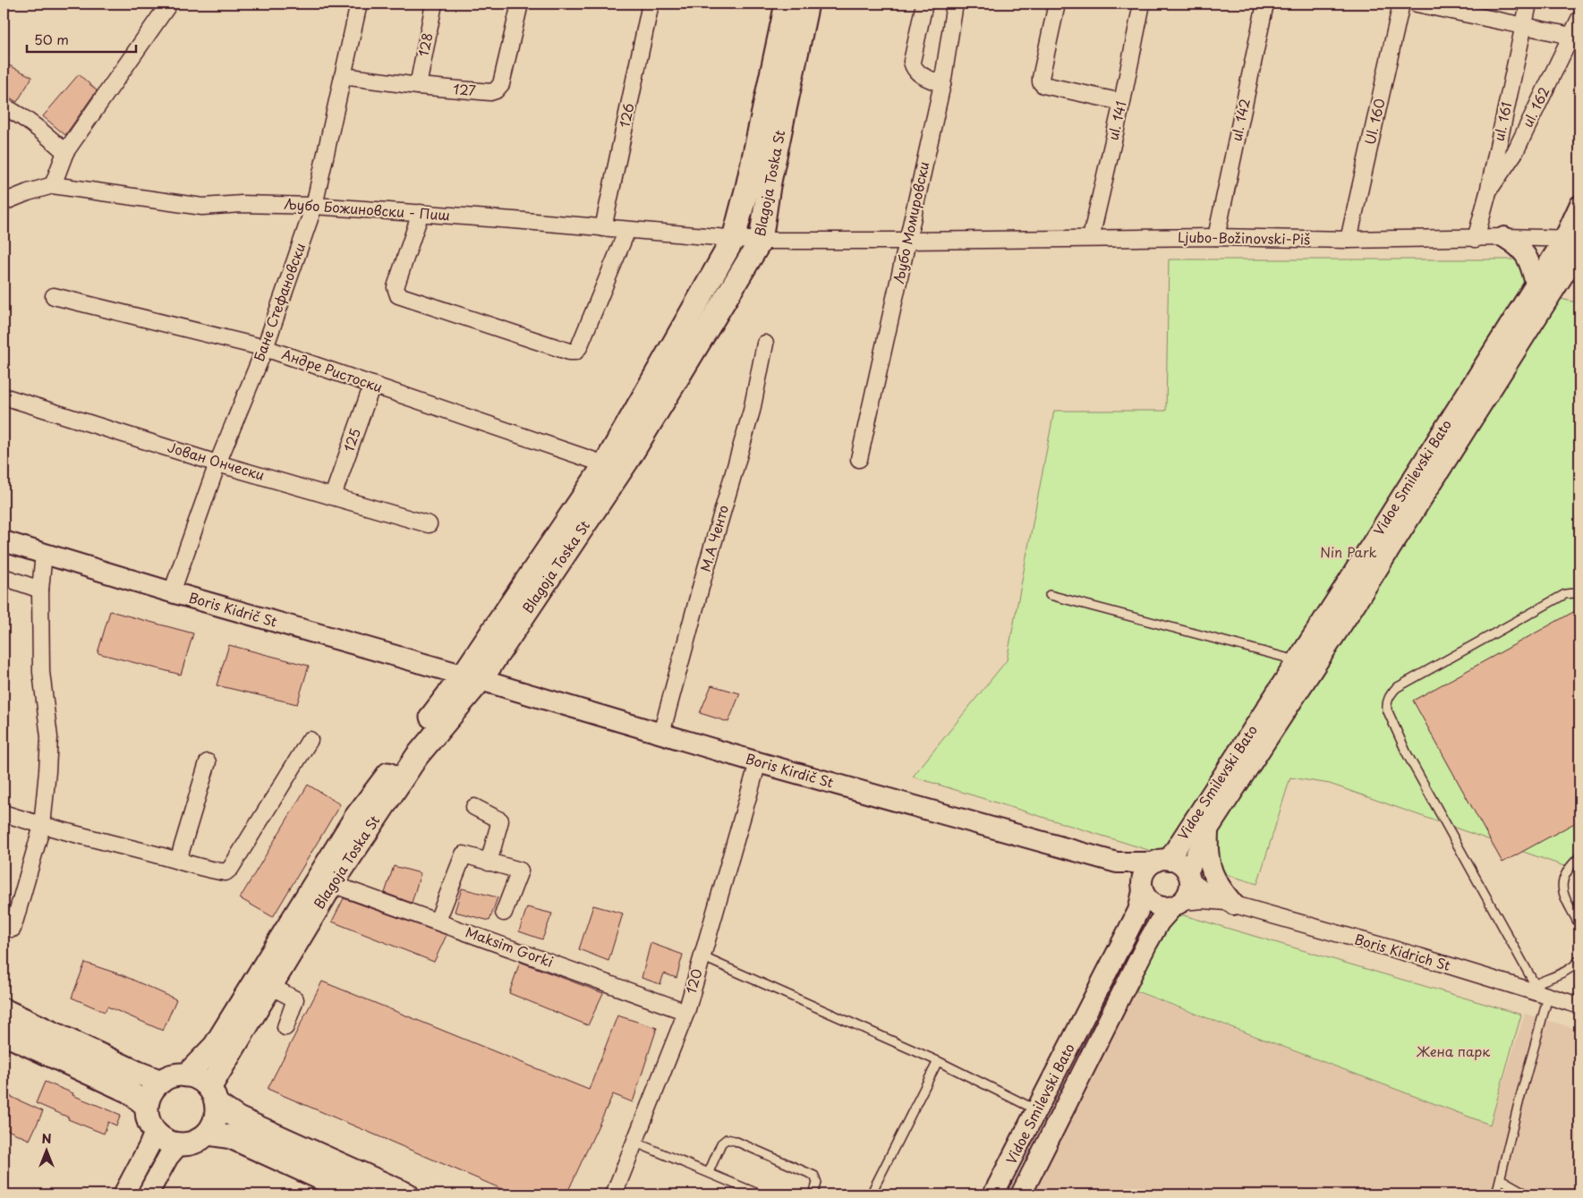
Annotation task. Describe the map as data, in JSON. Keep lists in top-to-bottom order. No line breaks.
{"streets":{"main road":["Blagoja Toska St"],"street":["128","127","ul. 162","126","ul. 142","ul. 141","Ul. 160","ul. 161","Љубо Божиновски - Пиш","Љубо Момировски","Ljubo-Božinovski-Piš","Бане Стефановски","Андре Ристоски","125","Јован Ончески","Vidoe Smilevski Bato","М.А Ченто","Boris Kidrič St","Boris Kirdič St","Maksim Gorki","Boris Kidrich St","120"]},"crossings":[["128","127"],["127","Бане Стефановски"],["ul. 162","ul. 161"],["126","Љубо Божиновски - Пиш"],["ul. 142","Ljubo-Božinovski-Piš"],["ul. 141","Ljubo-Božinovski-Piš"],["Ul. 160","Ljubo-Božinovski-Piš"],["ul. 161","Ljubo-Božinovski-Piš"],["Blagoja Toska St","Љубо Божиновски - Пиш"],["Blagoja Toska St","Ljubo-Božinovski-Piš"],["Blagoja Toska St","Андре Ристоски"],["Blagoja Toska St","Boris Kidrič St"],["Blagoja Toska St","Boris Kirdič St"],["Blagoja Toska St","Maksim Gorki"],["Љубо Божиновски - Пиш","Ljubo-Božinovski-Piš"],["Љубо Божиновски - Пиш","Бане Стефановски"],["Љубо Момировски","Ljubo-Božinovski-Piš"],["Ljubo-Božinovski-Piš","Vidoe Smilevski Bato"],["Бане Стефановски","Андре Ристоски"],["Бане Стефановски","Јован Ончески"],["Бане Стефановски","Boris Kidrič St"],["Андре Ристоски","125"],["125","Јован Ончески"],["Vidoe Smilevski Bato","Boris Kirdič St"],["Vidoe Smilevski Bato","Boris Kidrich St"],["М.А Ченто","Boris Kirdič St"],["Boris Kidrič St","Boris Kirdič St"],["Boris Kirdič St","Boris Kidrich St"],["Boris Kirdič St","120"],["Maksim Gorki","120"]],"parks":["Nin Park","Жена парк"],"scale_bar":"50 m","north":"top"}
